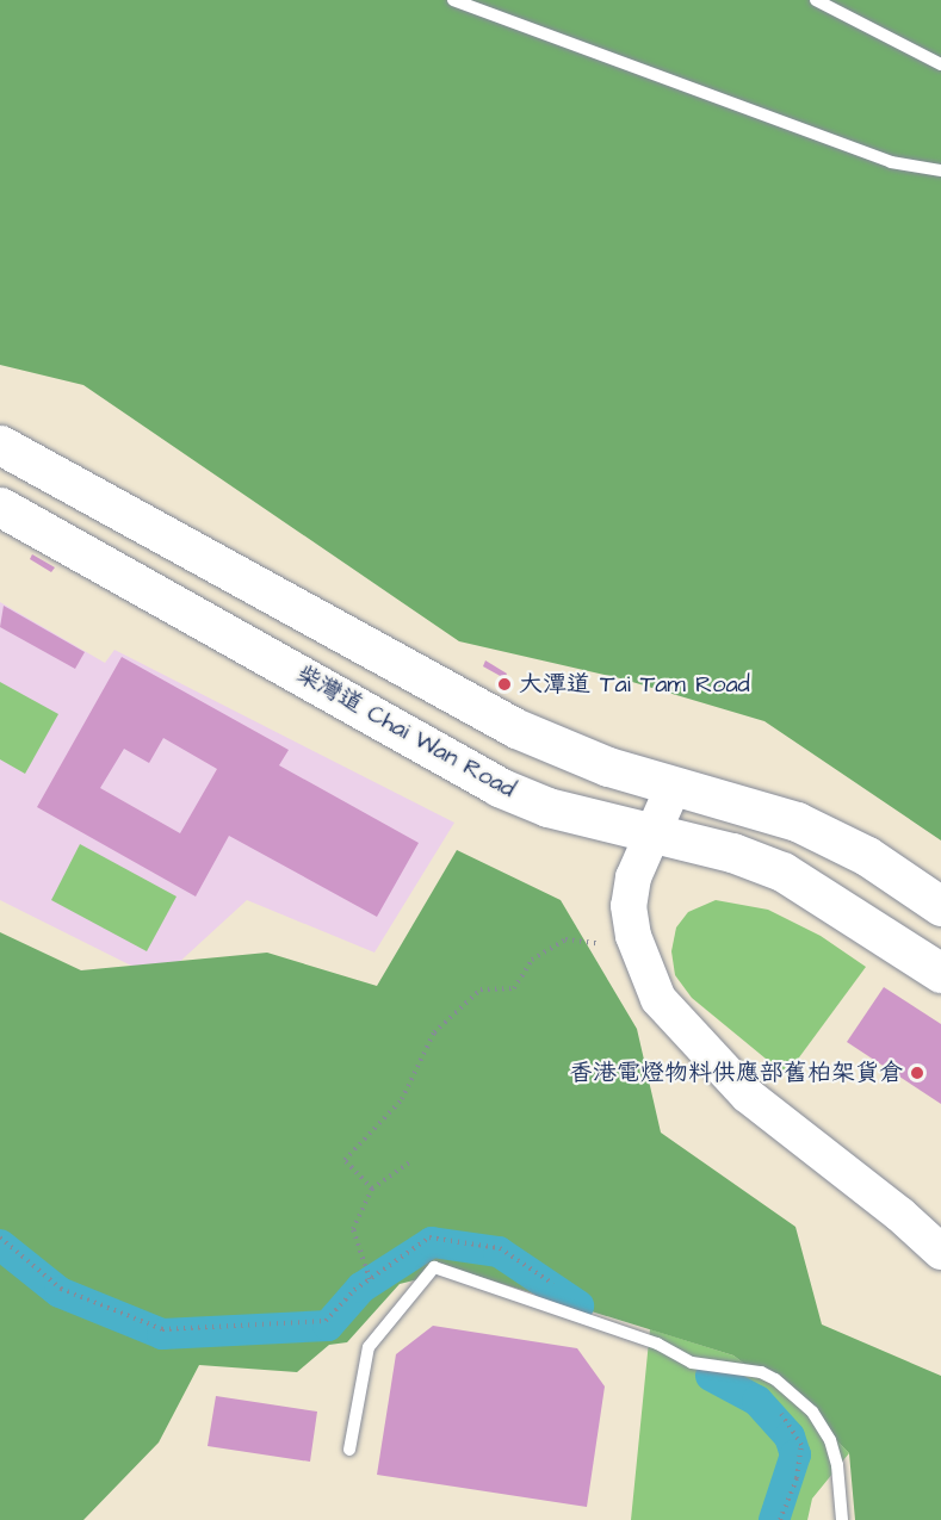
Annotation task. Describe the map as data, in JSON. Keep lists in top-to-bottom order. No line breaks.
{"streets":{"main road":["柴灣道 Chai Wan Road"]},"places":["大潭道 Tai Tam Road","香港電燈物料供應部舊柏架貨倉"]}
